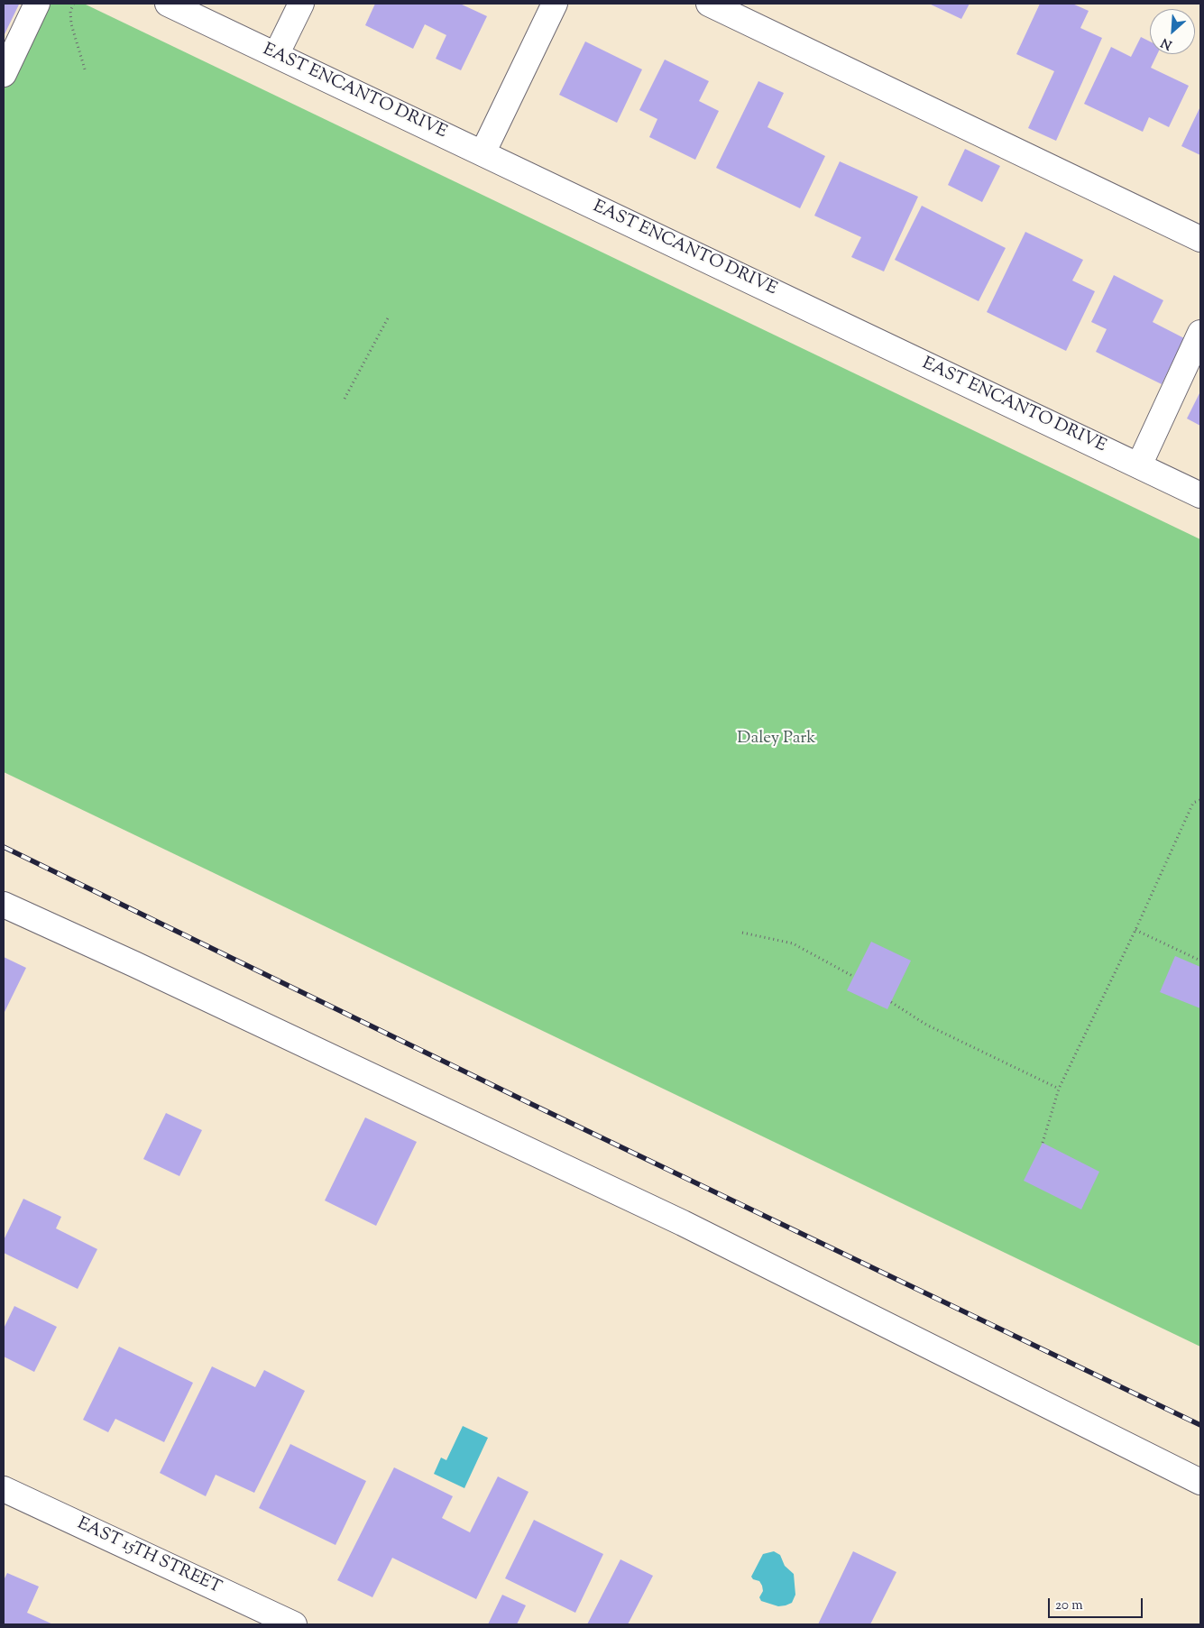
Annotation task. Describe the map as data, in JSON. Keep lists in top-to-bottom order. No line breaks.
{"streets":{"street":["EAST ENCANTO DRIVE","EAST 15TH STREET"]},"parks":["Daley Park"],"scale_bar":"20 m","north":"bottom left"}
